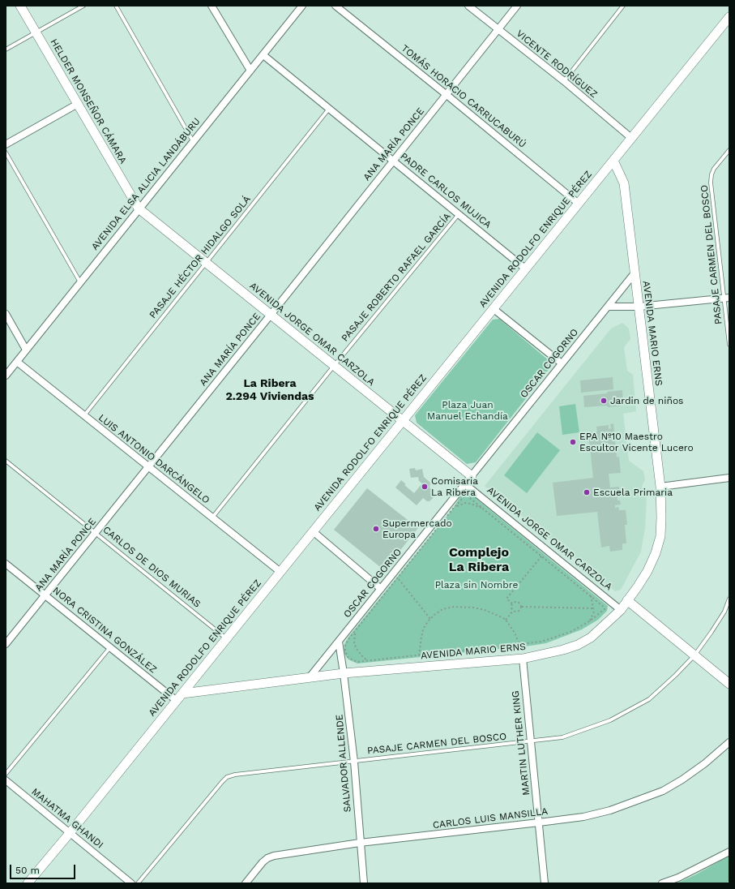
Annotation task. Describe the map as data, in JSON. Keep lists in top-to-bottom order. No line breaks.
{"streets":{"street":["VICENTE RODRÍGUEZ","TOMÁS HORACIO CARRUCABURÚ","HELDER MONSEÑOR CÁMARA","ANA MARÍA PONCE","AVENIDA ELSA ALICIA LANDÁBURU","PADRE CARLOS MUJICA","AVENIDA RODOLFO ENRIQUE PÉREZ","AVENIDA MARIO ERNS","AVENIDA JORGE OMAR CARZOLA","OSCAR COGORNO","LUIS ANTONIO DARCÁNGELO","NORA CRISTINA GONZÁLEZ","MARTIN LUTHER KING","SALVADOR ALLENDE","MAHATMA GHANDI","CARLOS LUIS MANSILLA"],"lane":["PASAJE CARMEN DEL BOSCO","PASAJE HÉCTOR HIDALGO SOLÁ","PASAJE ROBERTO RAFAEL GARCÍA","CARLOS DE DIOS MURIAS"]},"crossings":[["VICENTE RODRÍGUEZ","ANA MARÍA PONCE"],["VICENTE RODRÍGUEZ","AVENIDA RODOLFO ENRIQUE PÉREZ"],["TOMÁS HORACIO CARRUCABURÚ","ANA MARÍA PONCE"],["TOMÁS HORACIO CARRUCABURÚ","AVENIDA RODOLFO ENRIQUE PÉREZ"],["HELDER MONSEÑOR CÁMARA","AVENIDA ELSA ALICIA LANDÁBURU"],["HELDER MONSEÑOR CÁMARA","AVENIDA JORGE OMAR CARZOLA"],["ANA MARÍA PONCE","PADRE CARLOS MUJICA"],["ANA MARÍA PONCE","AVENIDA JORGE OMAR CARZOLA"],["ANA MARÍA PONCE","LUIS ANTONIO DARCÁNGELO"],["ANA MARÍA PONCE","CARLOS DE DIOS MURIAS"],["ANA MARÍA PONCE","NORA CRISTINA GONZÁLEZ"],["AVENIDA ELSA ALICIA LANDÁBURU","PADRE CARLOS MUJICA"],["AVENIDA ELSA ALICIA LANDÁBURU","AVENIDA JORGE OMAR CARZOLA"],["AVENIDA ELSA ALICIA LANDÁBURU","LUIS ANTONIO DARCÁNGELO"],["PADRE CARLOS MUJICA","AVENIDA RODOLFO ENRIQUE PÉREZ"],["PADRE CARLOS MUJICA","PASAJE HÉCTOR HIDALGO SOLÁ"],["PADRE CARLOS MUJICA","PASAJE ROBERTO RAFAEL GARCÍA"],["AVENIDA RODOLFO ENRIQUE PÉREZ","AVENIDA MARIO ERNS"],["AVENIDA RODOLFO ENRIQUE PÉREZ","AVENIDA JORGE OMAR CARZOLA"],["AVENIDA RODOLFO ENRIQUE PÉREZ","LUIS ANTONIO DARCÁNGELO"],["AVENIDA RODOLFO ENRIQUE PÉREZ","CARLOS DE DIOS MURIAS"],["AVENIDA RODOLFO ENRIQUE PÉREZ","NORA CRISTINA GONZÁLEZ"],["AVENIDA RODOLFO ENRIQUE PÉREZ","MAHATMA GHANDI"],["PASAJE CARMEN DEL BOSCO","MARTIN LUTHER KING"],["PASAJE CARMEN DEL BOSCO","SALVADOR ALLENDE"],["PASAJE HÉCTOR HIDALGO SOLÁ","AVENIDA JORGE OMAR CARZOLA"],["PASAJE HÉCTOR HIDALGO SOLÁ","LUIS ANTONIO DARCÁNGELO"],["PASAJE ROBERTO RAFAEL GARCÍA","AVENIDA JORGE OMAR CARZOLA"],["PASAJE ROBERTO RAFAEL GARCÍA","LUIS ANTONIO DARCÁNGELO"],["AVENIDA MARIO ERNS","AVENIDA JORGE OMAR CARZOLA"],["AVENIDA MARIO ERNS","OSCAR COGORNO"],["AVENIDA MARIO ERNS","MARTIN LUTHER KING"],["AVENIDA MARIO ERNS","SALVADOR ALLENDE"],["AVENIDA JORGE OMAR CARZOLA","OSCAR COGORNO"],["OSCAR COGORNO","SALVADOR ALLENDE"],["MARTIN LUTHER KING","CARLOS LUIS MANSILLA"],["SALVADOR ALLENDE","CARLOS LUIS MANSILLA"]],"districts":["La Ribera 2.294 Viviendas","Complejo La Ribera"],"parks":["Plaza Juan Manuel Echandía","Plaza sin Nombre"],"places":["Jardin de niños","EPA Nº10 Maestro Escultor Vicente Lucero","Comisaria La Ribera","Escuela Primaria","Supermercado Europa"],"scale_bar":"50 m"}
